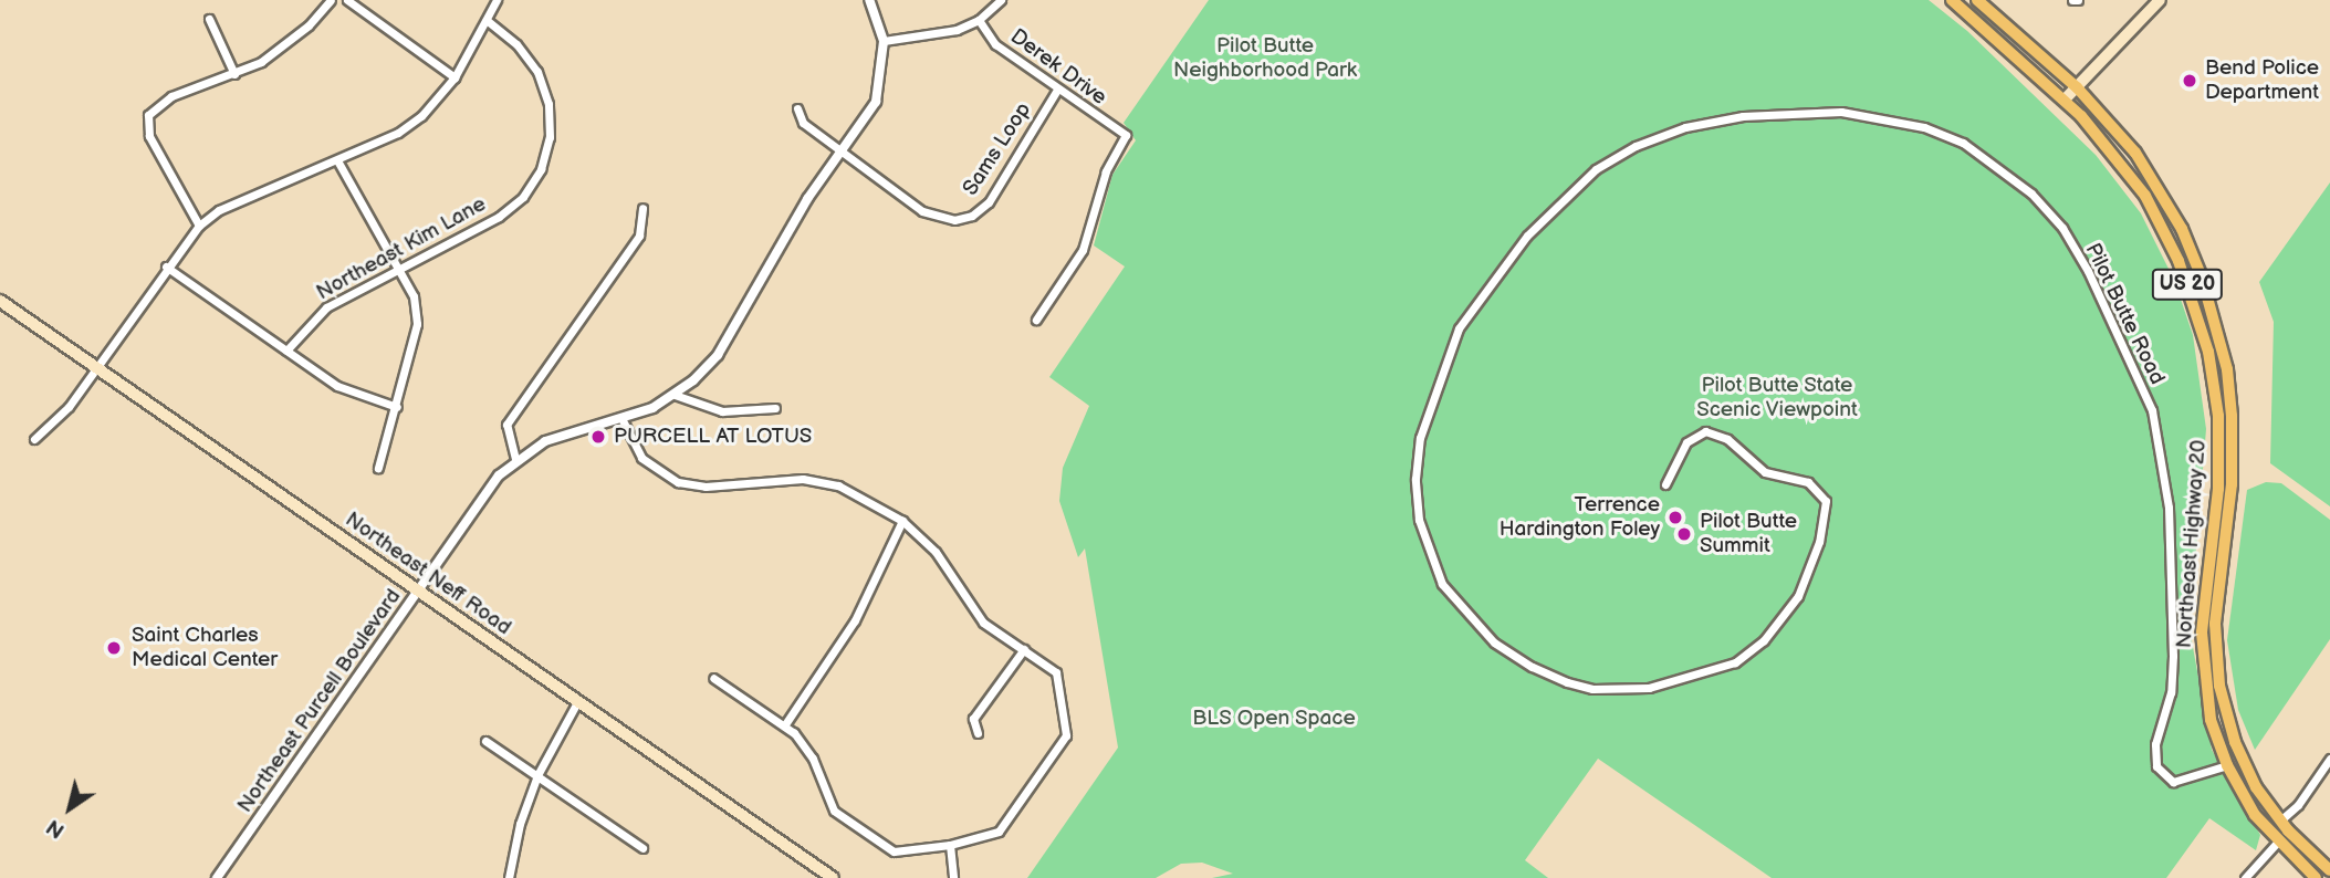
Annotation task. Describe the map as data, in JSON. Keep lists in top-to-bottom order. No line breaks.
{"streets":{"main road":["US 20","Northeast Highway 20","Northeast Neff Road"],"street":["Derek Drive","Sams Loop","Northeast Kim Lane","Pilot Butte Road","Northeast Purcell Boulevard"]},"crossings":[["Derek Drive","Sams Loop"],["Sams Loop","Northeast Purcell Boulevard"],["US 20","Northeast Highway 20"],["Pilot Butte Road","Northeast Highway 20"],["Northeast Neff Road","Northeast Purcell Boulevard"]],"parks":["Pilot Butte Neighborhood Park","Pilot Butte State Scenic Viewpoint","BLS Open Space"],"places":["Bend Police Department","PURCELL AT LOTUS","Terrence Hardington Foley","Pilot Butte Summit","Saint Charles Medical Center"],"north":"bottom left"}
